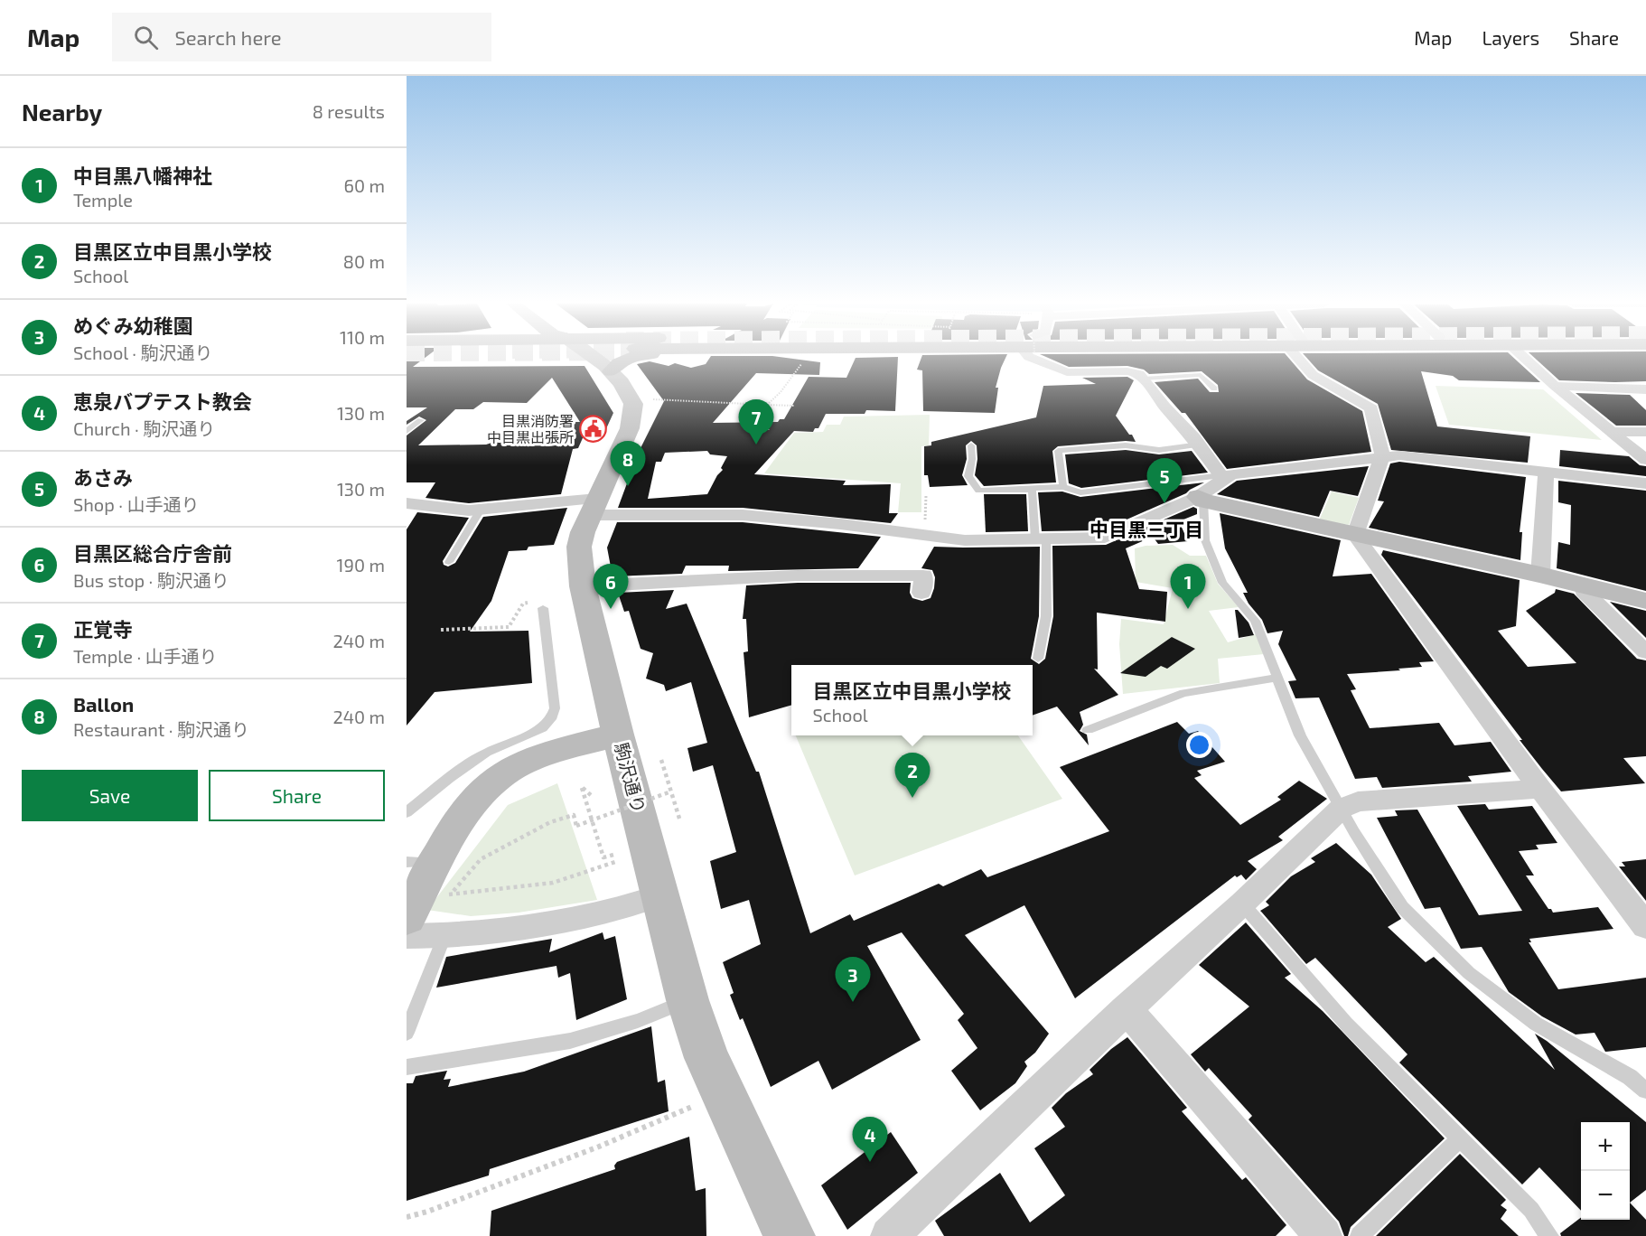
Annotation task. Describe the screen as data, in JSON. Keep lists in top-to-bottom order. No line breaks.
{"streets":{"main road":["駒沢通り"]},"districts":["中目黒三丁目"],"places":{"public building":["目黒消防署 中目黒出張所"]},"page":{"header":"Map","search":"Search here","nav":["Map","Layers","Share"],"heading":["Nearby","8 results"],"list":[{"mark":"1","name":"中目黒八幡神社","note":"Temple","value":"60 m"},{"mark":"2","name":"目黒区立中目黒小学校","note":"School","value":"80 m"},{"mark":"3","name":"めぐみ幼稚園","note":"School · 駒沢通り","value":"110 m"},{"mark":"4","name":"恵泉バプテスト教会","note":"Church · 駒沢通り","value":"130 m"},{"mark":"5","name":"あさみ","note":"Shop · 山手通り","value":"130 m"},{"mark":"6","name":"目黒区総合庁舎前","note":"Bus stop · 駒沢通り","value":"190 m"},{"mark":"7","name":"正覚寺","note":"Temple · 山手通り","value":"240 m"},{"mark":"8","name":"Ballon","note":"Restaurant · 駒沢通り","value":"240 m"}],"pins":["7","8","5","1","6","2","3","4"],"popup":["目黒区立中目黒小学校","School"],"buttons":["Save","Share"],"map_buttons":["+","−"]}}
